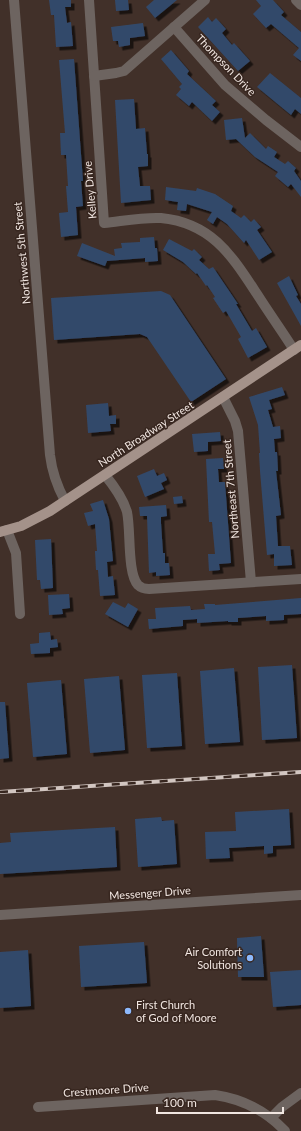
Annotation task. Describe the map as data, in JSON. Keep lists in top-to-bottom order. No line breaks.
{"streets":{"main road":["North Broadway Street"],"street":["Thompson Drive","Kelley Drive","Northwest 5th Street","Northeast 7th Street","Messenger Drive","Crestmoore Drive"]},"crossings":[["Kelley Drive","North Broadway Street"],["Northwest 5th Street","North Broadway Street"],["North Broadway Street","Northeast 7th Street"]],"places":["Air Comfort Solutions","First Church of God of Moore"],"scale_bar":"100 m"}
